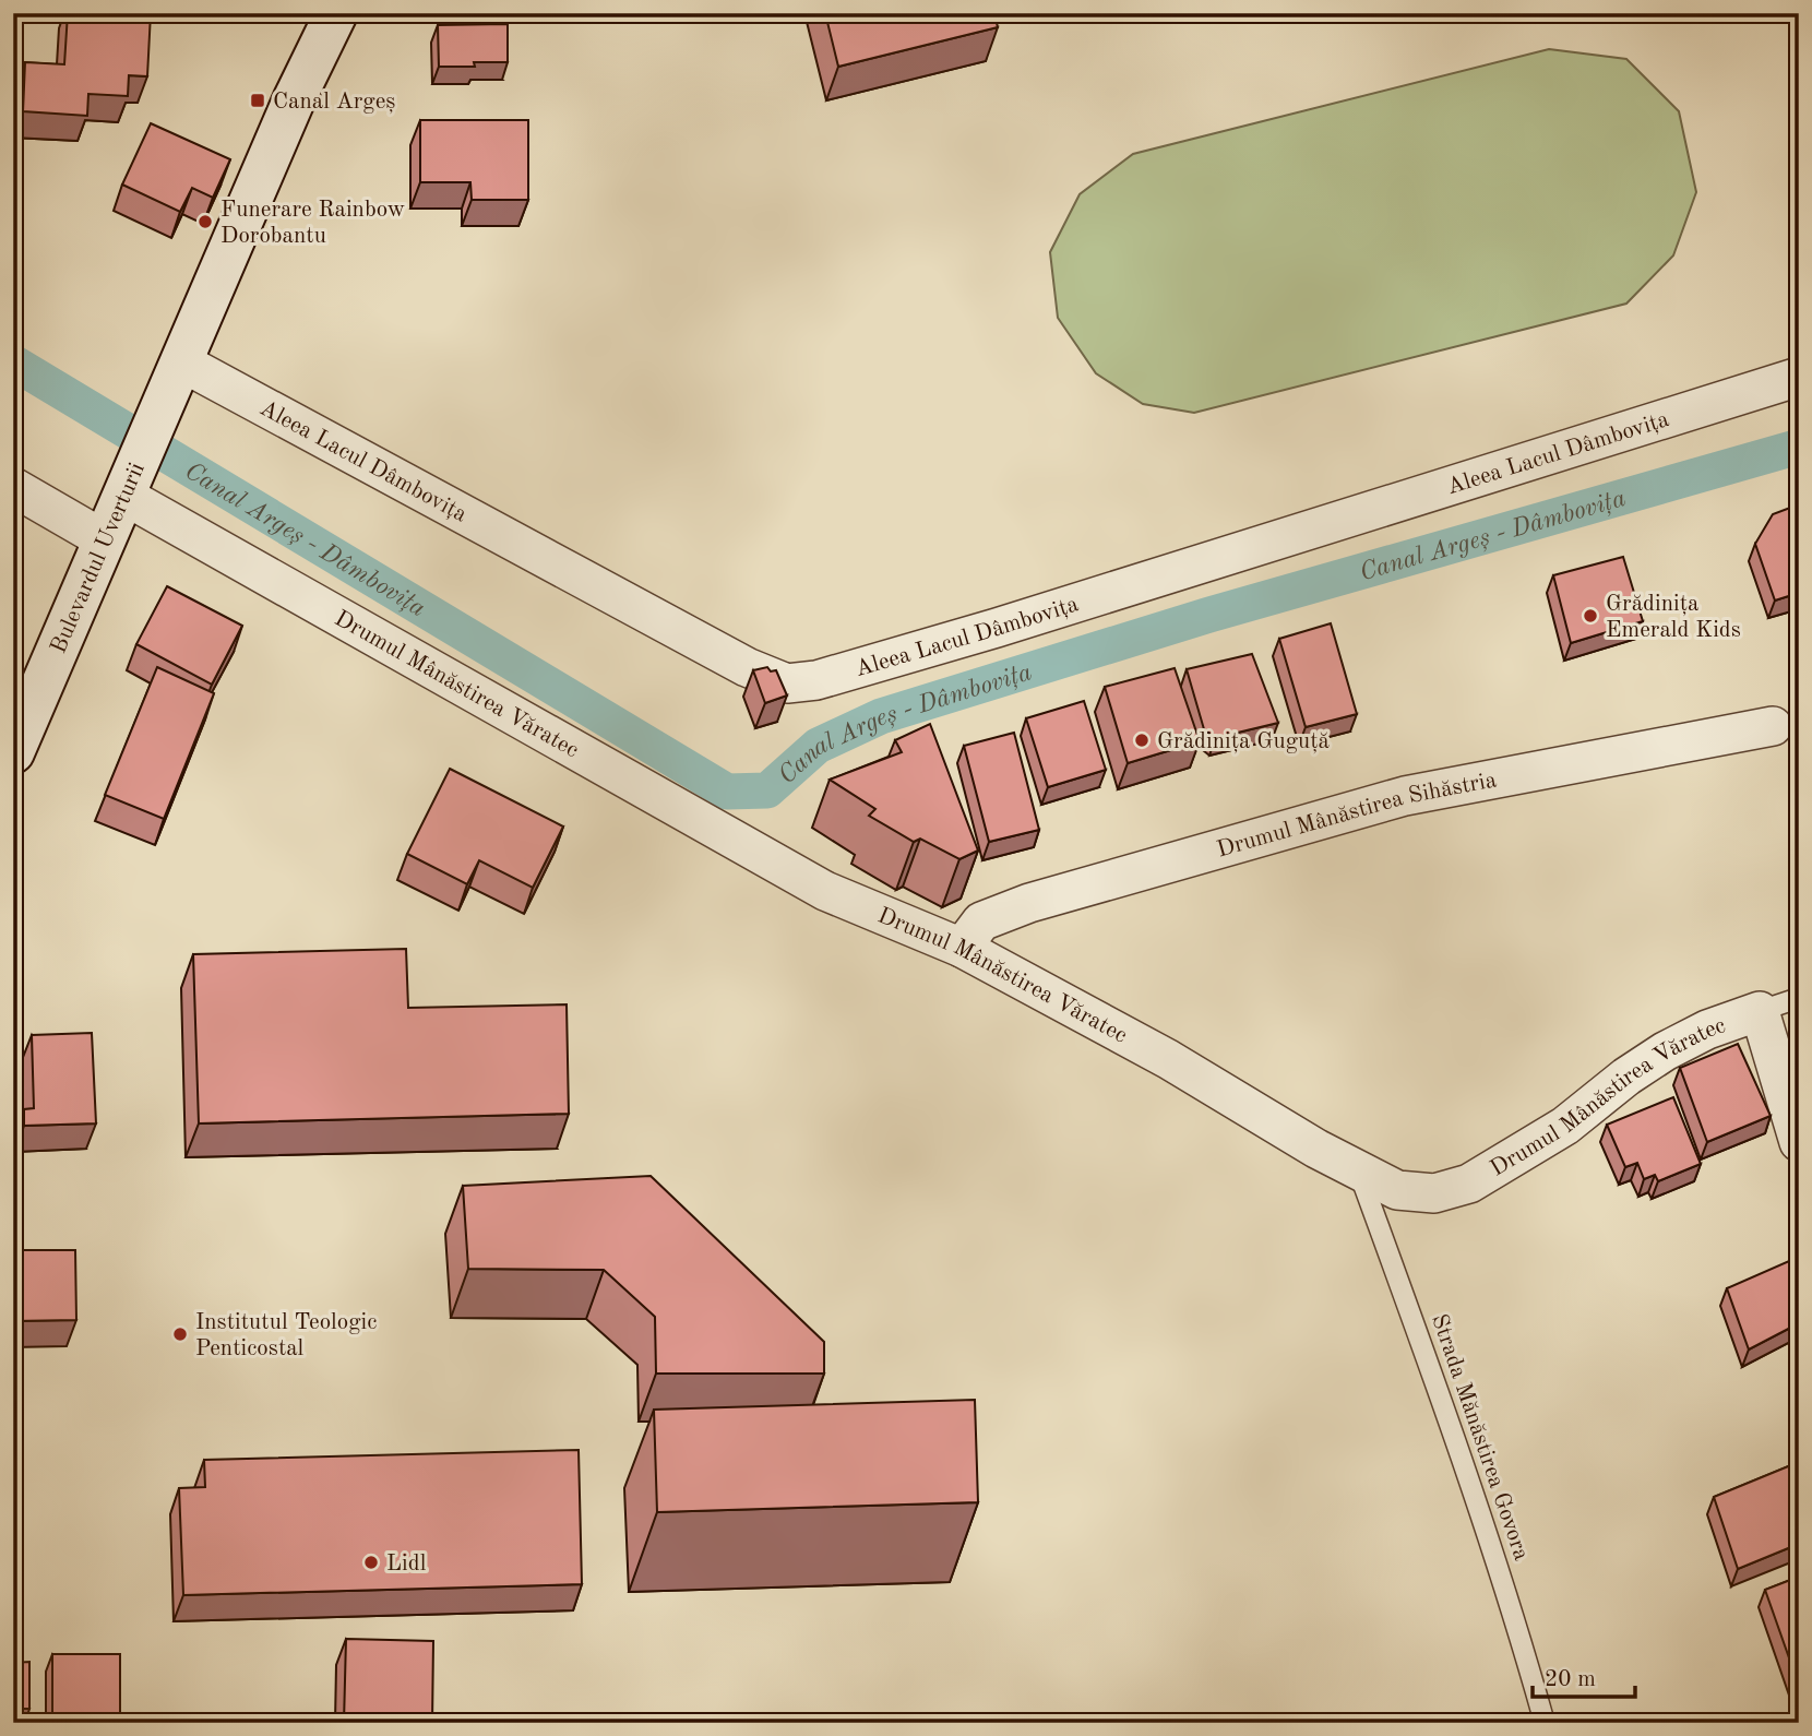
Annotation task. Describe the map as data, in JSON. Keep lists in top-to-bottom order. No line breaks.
{"streets":{"main road":["Bulevardul Uverturii"],"street":["Aleea Lacul Dâmbovița","Drumul Mânăstirea Văratec","Drumul Mânăstirea Sihăstria"],"lane":["Strada Mănăstirea Govora"]},"crossings":[["Aleea Lacul Dâmbovița","Bulevardul Uverturii"],["Bulevardul Uverturii","Drumul Mânăstirea Văratec"],["Drumul Mânăstirea Văratec","Drumul Mânăstirea Sihăstria"],["Drumul Mânăstirea Văratec","Strada Mănăstirea Govora"]],"water":["Canal Argeș - Dâmbovița"],"places":{"transit":["Canal Argeș"],"other":["Funerare Rainbow Dorobantu","Grădinița Emerald Kids","Grădinița Guguță","Institutul Teologic Penticostal","Lidl"]},"scale_bar":"20 m"}
